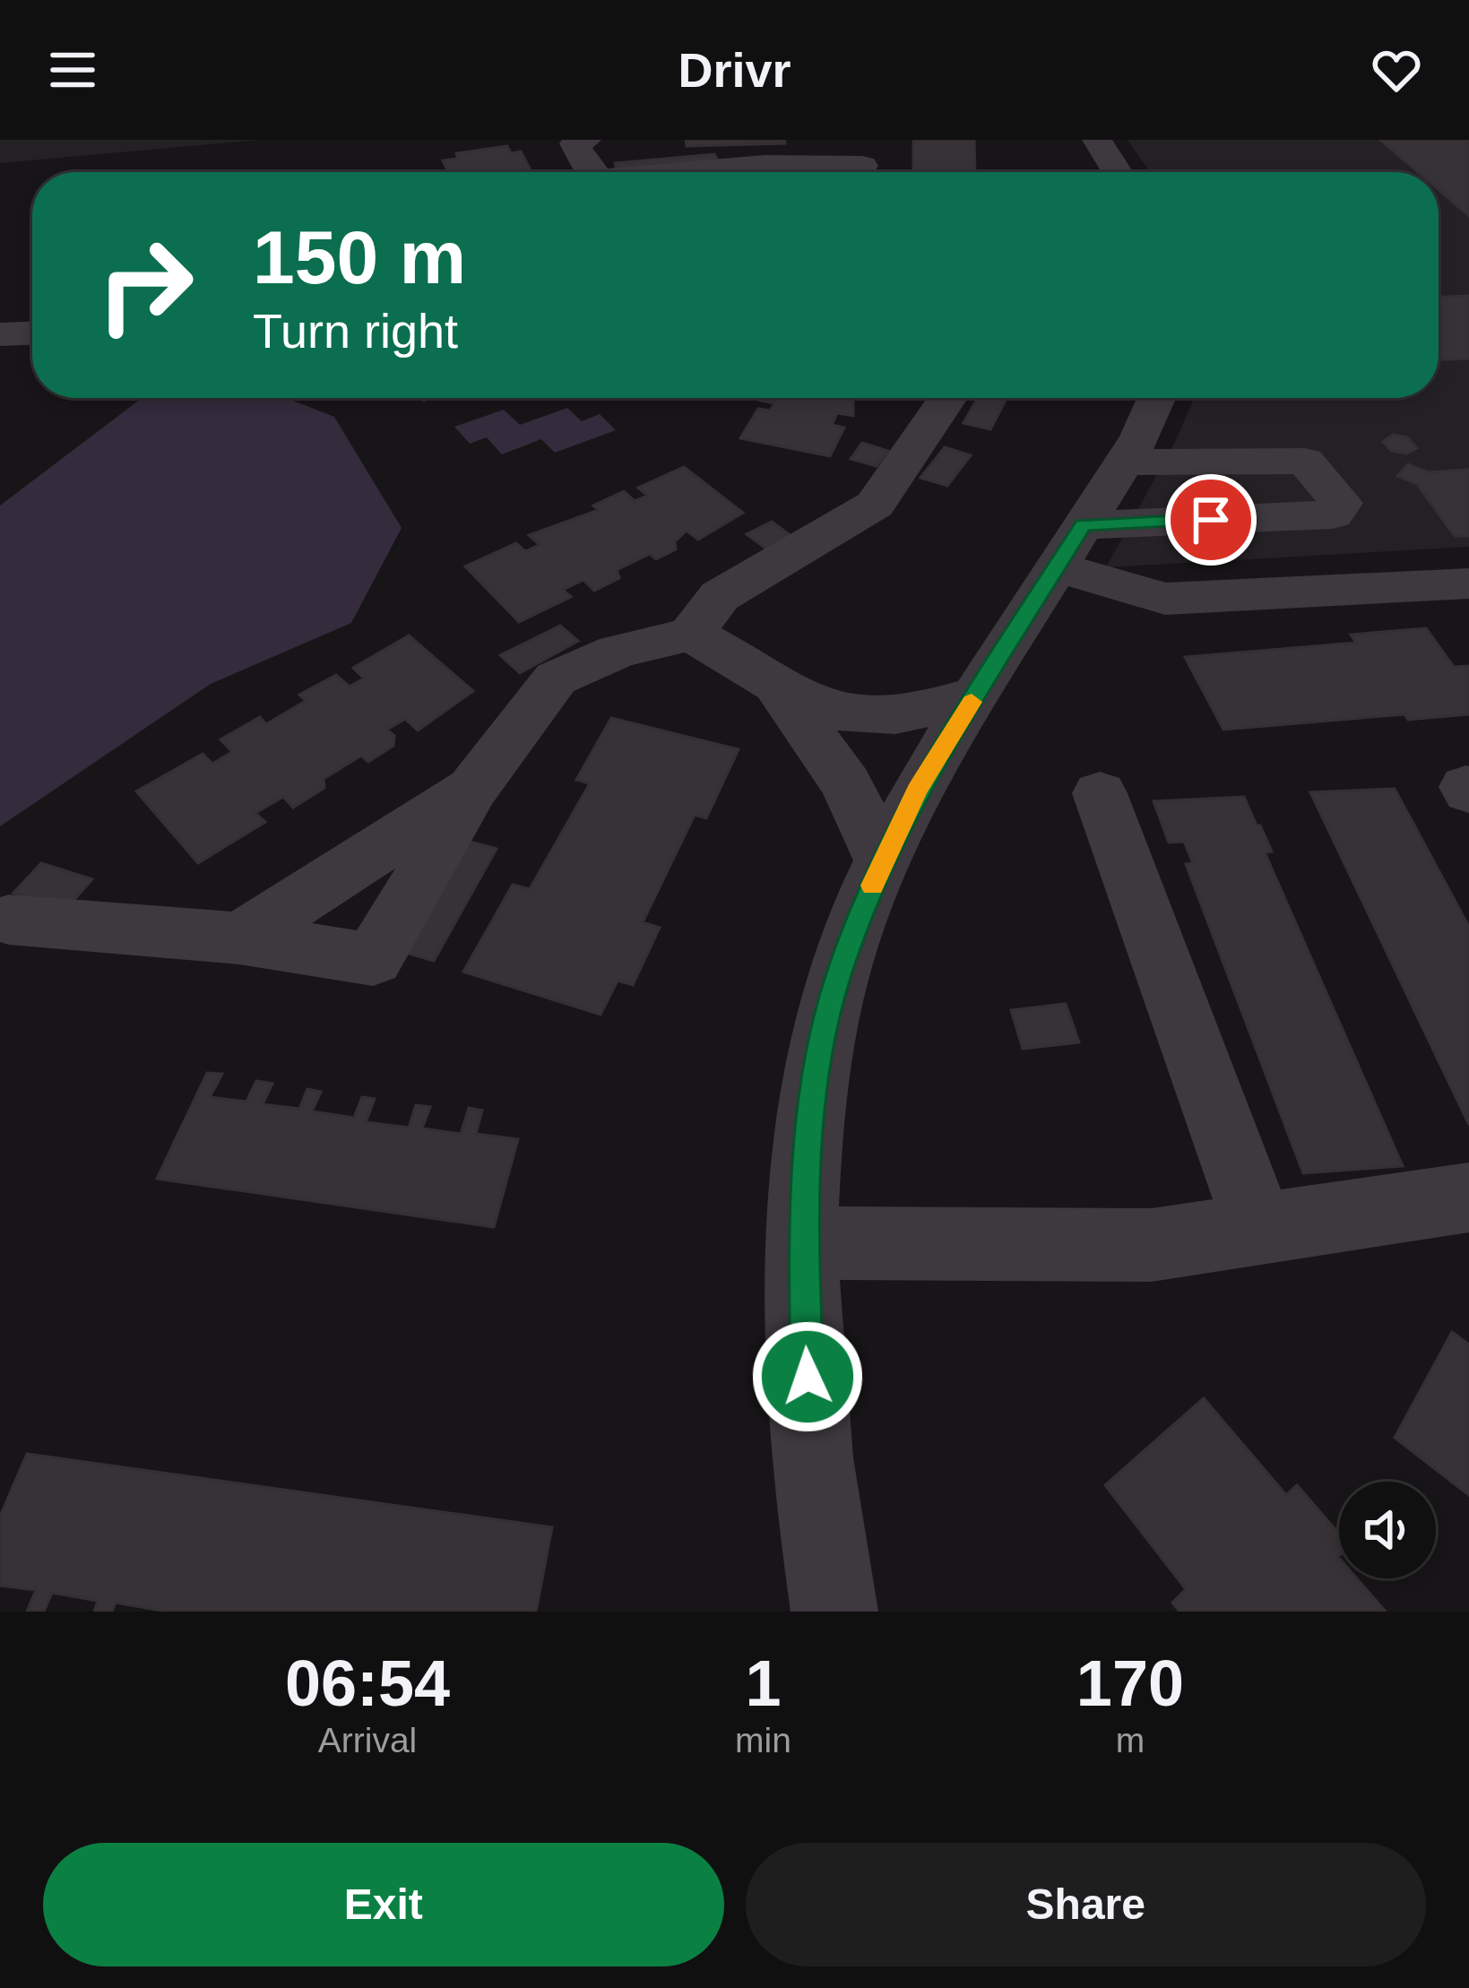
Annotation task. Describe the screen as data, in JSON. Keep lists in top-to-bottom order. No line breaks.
{"page":{"header":"Drivr","turn":["150 m","Turn right"],"eta":["06:54","Arrival","1","min","170","m"],"buttons":["Exit","Share"]}}
